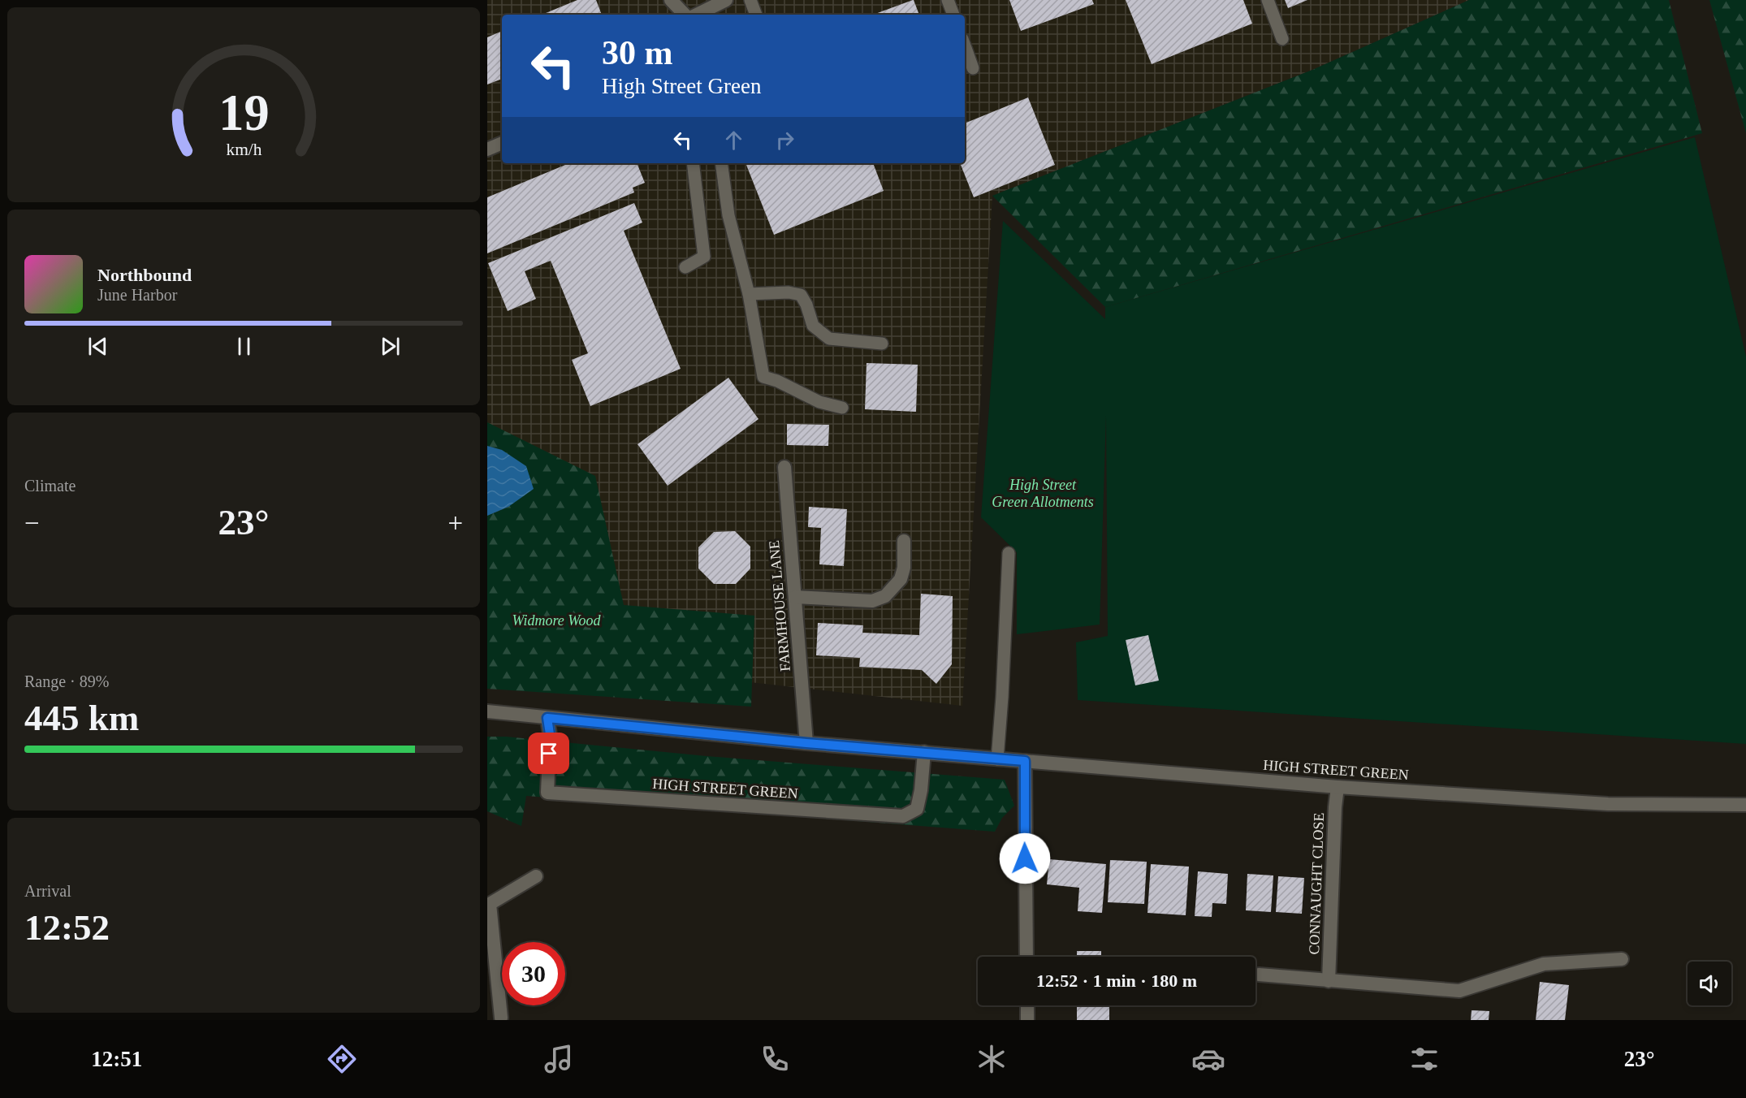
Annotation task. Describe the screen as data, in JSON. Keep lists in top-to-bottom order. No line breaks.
{"streets":{"street":["FARMHOUSE LANE","HIGH STREET GREEN","CONNAUGHT CLOSE"]},"crossings":[["FARMHOUSE LANE","HIGH STREET GREEN"],["HIGH STREET GREEN","CONNAUGHT CLOSE"]],"parks":["High Street Green Allotments","Widmore Wood"],"page":{"turn":["30 m","High Street Green"],"song":["Northbound","June Harbor"],"tile":["Climate",["Range · 89%","445 km"],["Arrival","12:52"]],"heat":["−","23°","+"],"limit":"30","trip":"12:52 · 1 min · 180 m","tabs":["12:51","23°"],"gauge":["19","km/h"]}}
